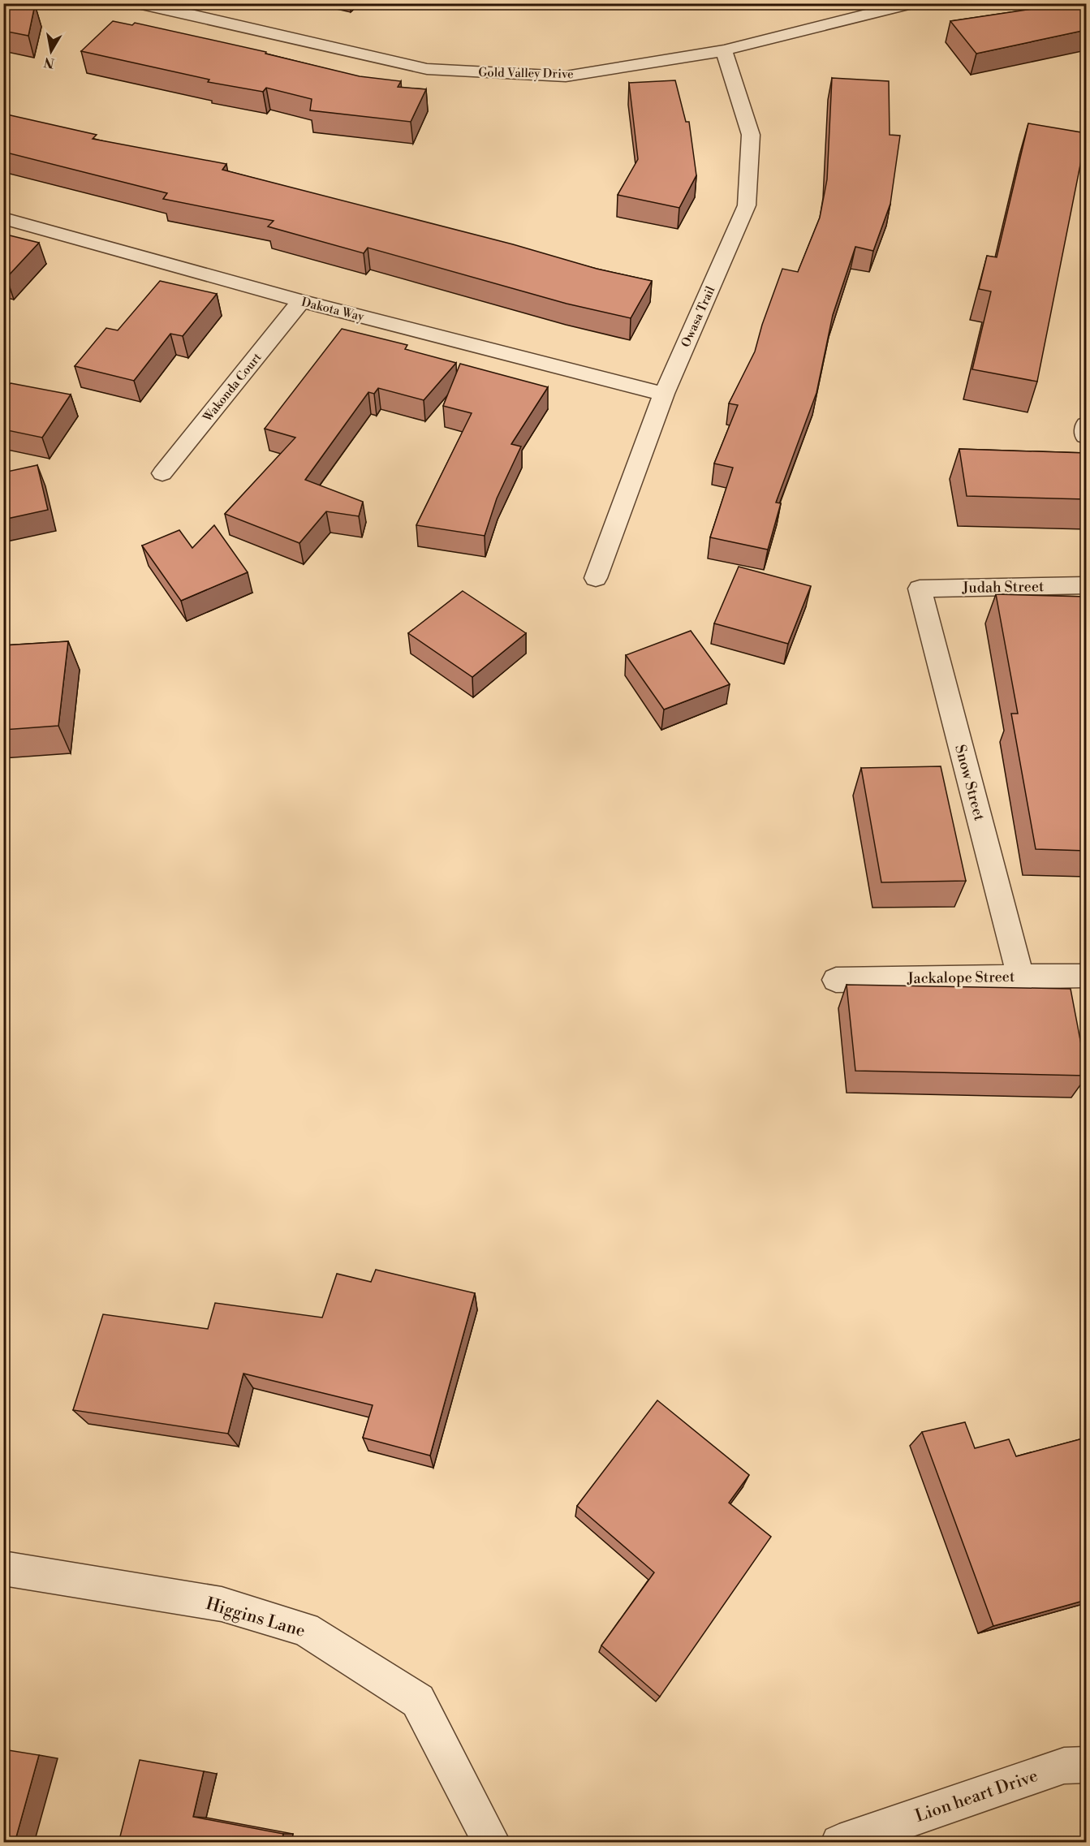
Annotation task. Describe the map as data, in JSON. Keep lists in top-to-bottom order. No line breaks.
{"streets":{"street":["Gold Valley Drive","Dakota Way","Owasa Trail","Wakonda Court","Judah Street","Snow Street","Jackalope Street","Higgins Lane","Lion heart Drive"]},"crossings":[["Gold Valley Drive","Owasa Trail"],["Dakota Way","Owasa Trail"],["Dakota Way","Wakonda Court"],["Judah Street","Snow Street"],["Snow Street","Jackalope Street"]],"north":"bottom"}
